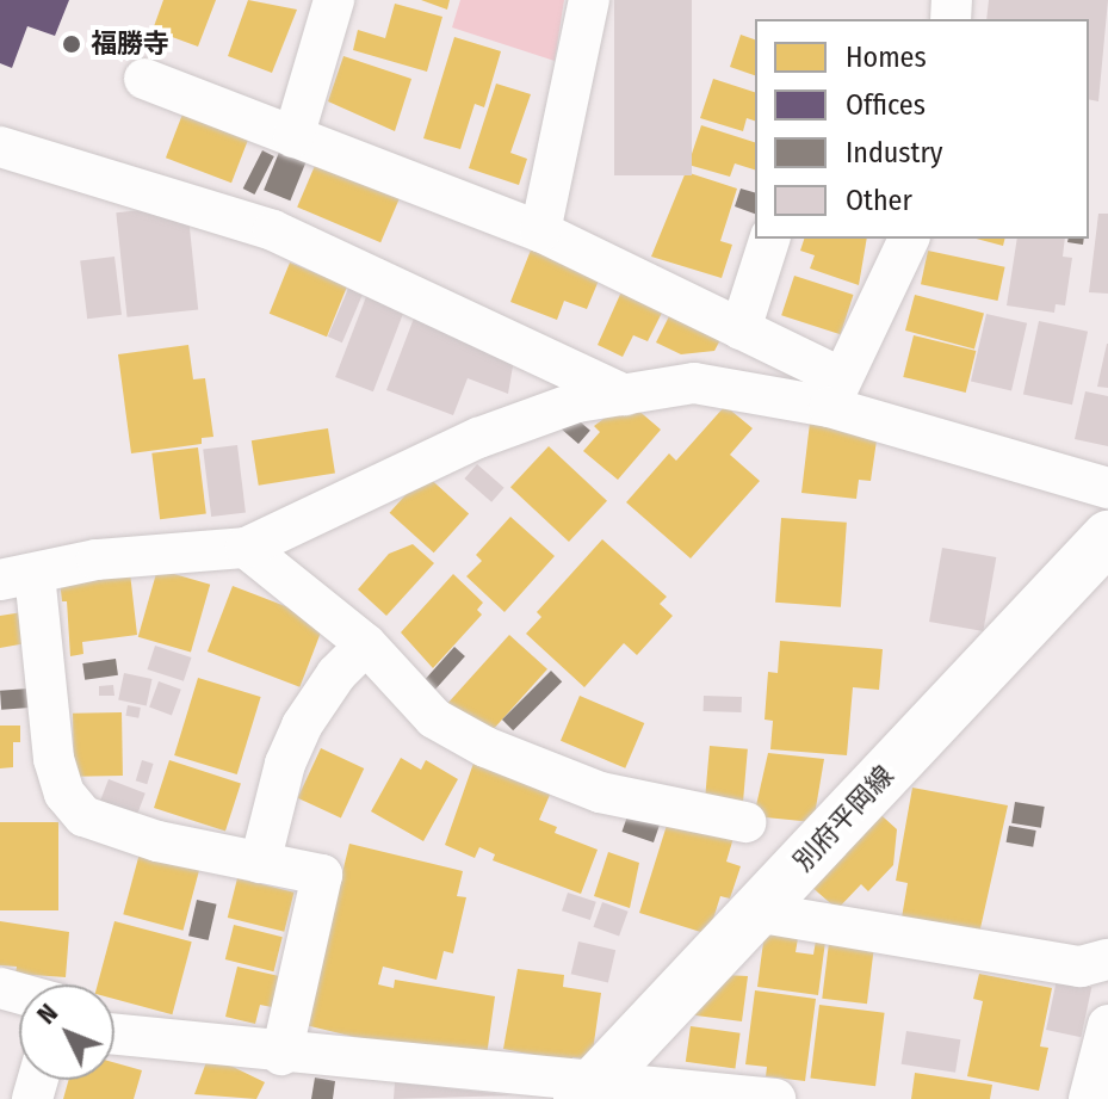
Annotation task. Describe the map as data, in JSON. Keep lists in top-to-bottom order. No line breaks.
{"streets":{"main road":["別府平岡線"]},"places":["福勝寺"],"legend":["Homes","Offices","Industry","Other"],"north":"top left"}
